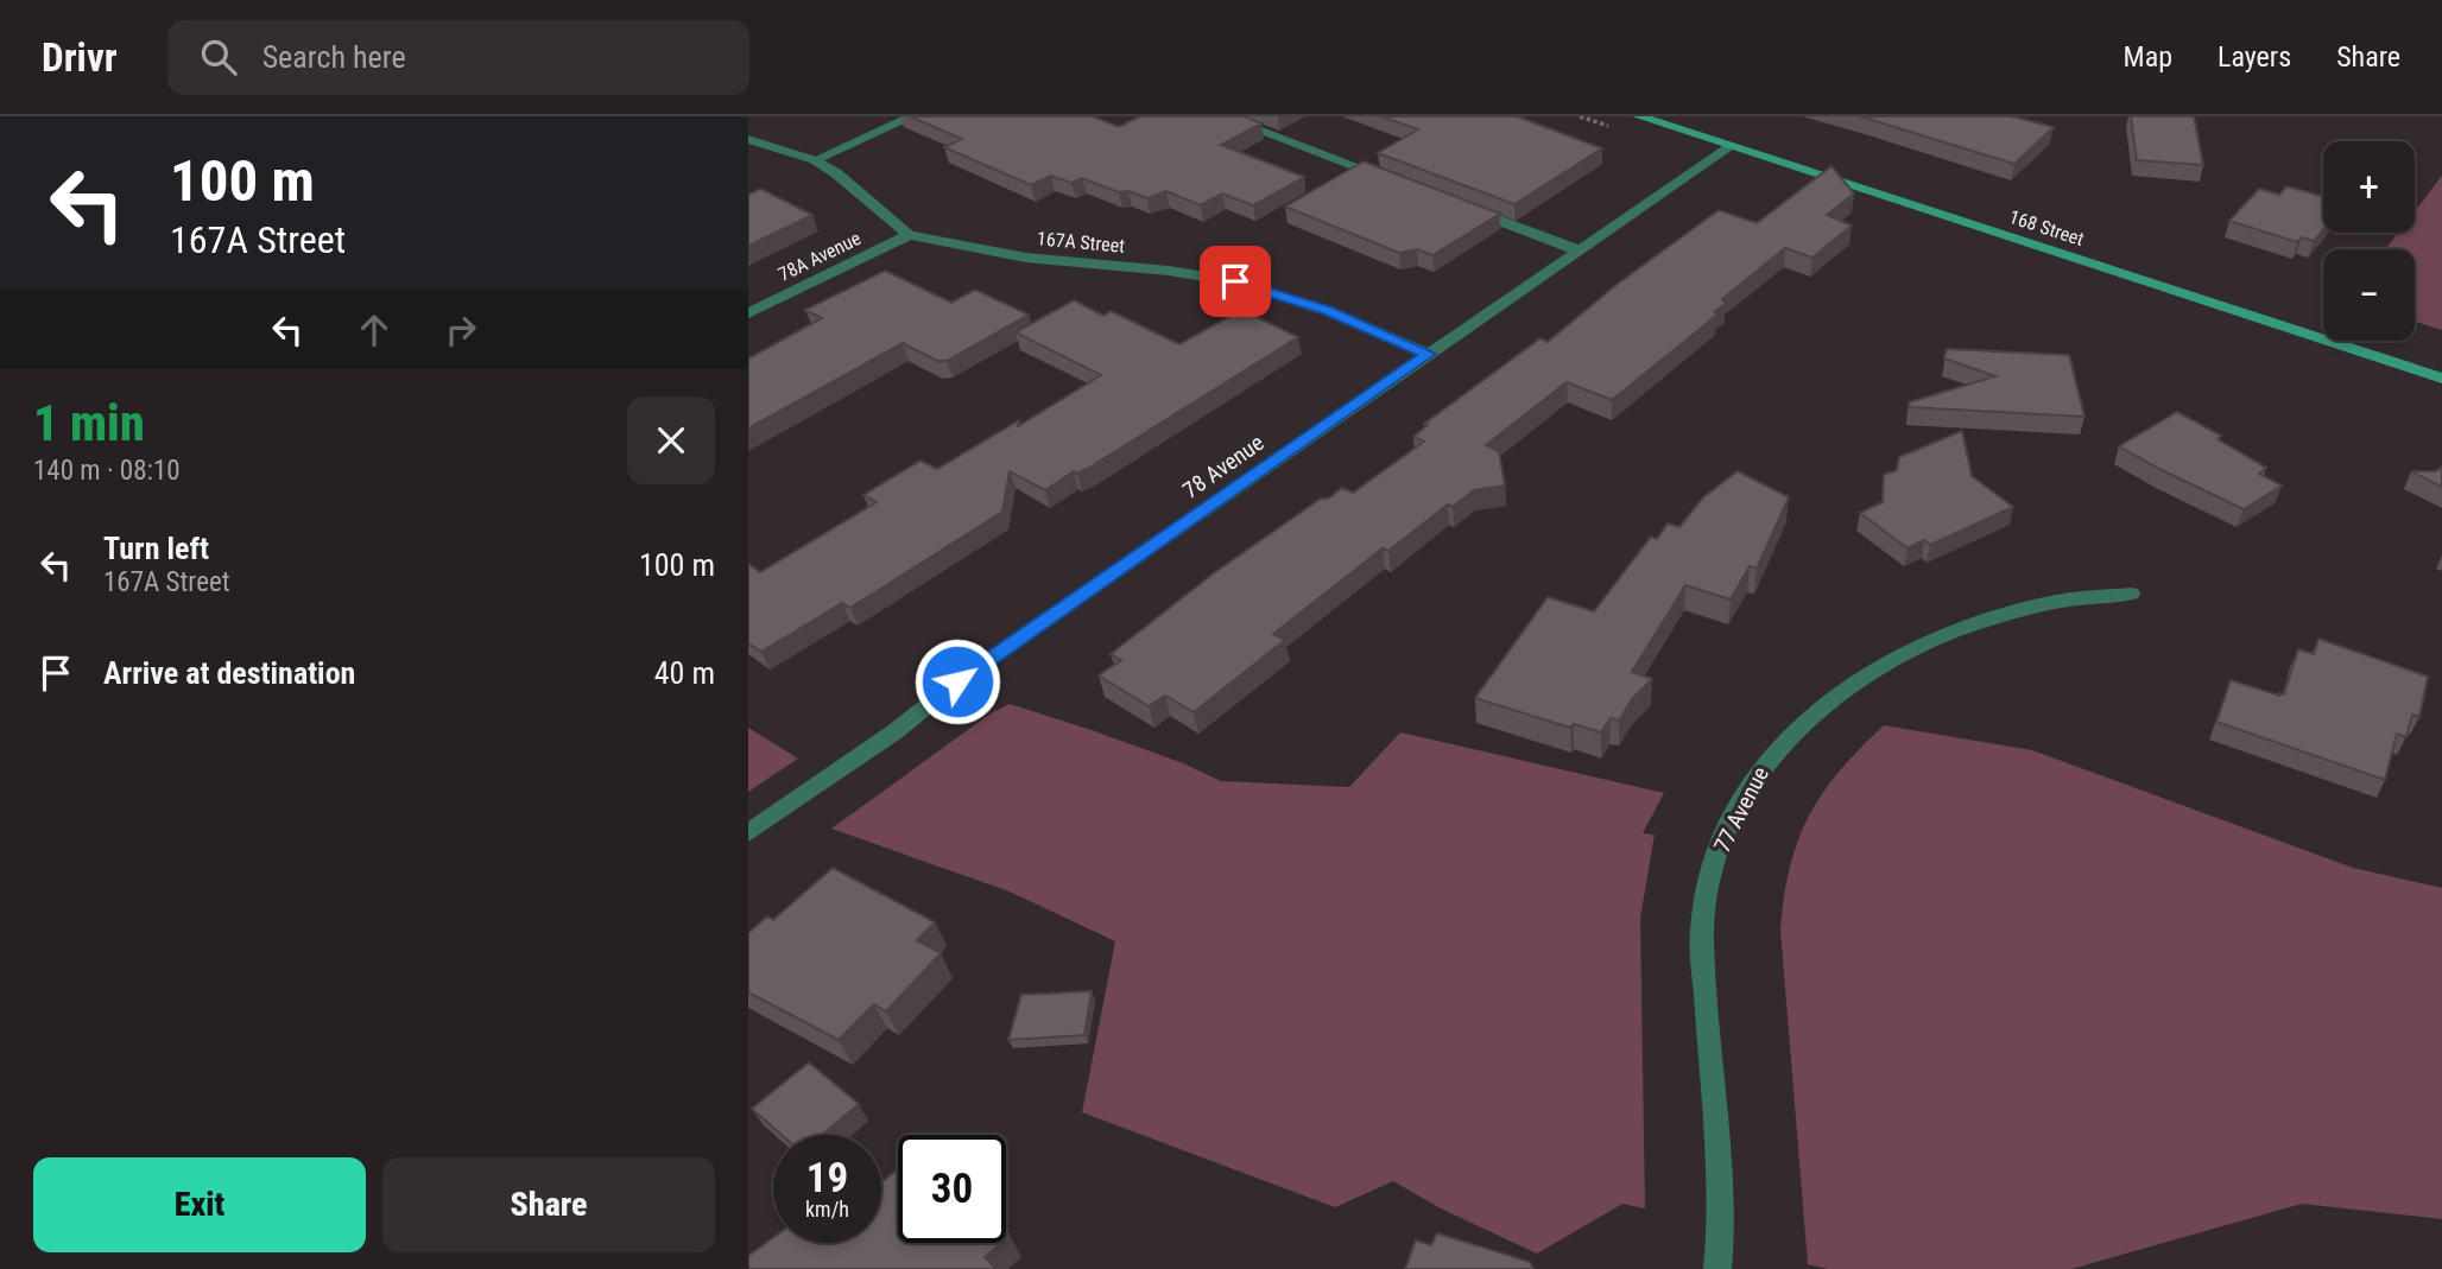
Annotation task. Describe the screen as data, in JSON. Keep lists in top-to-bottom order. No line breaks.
{"streets":{"main road":["168 Street"],"street":["167A Street","78A Avenue","78 Avenue","77 Avenue"]},"crossings":[["168 Street","78 Avenue"],["167A Street","78A Avenue"],["167A Street","78 Avenue"]],"page":{"header":"Drivr","search":"Search here","nav":["Map","Layers","Share"],"turn":["100 m","167A Street"],"map_buttons":["+","−"],"heading":["1 min","140 m · 08:10"],"list":[{"name":"Turn left","note":"167A Street","value":"100 m"},{"name":"Arrive at destination","value":"40 m"}],"speed":"19 km/h","limit":"30","buttons":["Exit","Share"]}}
